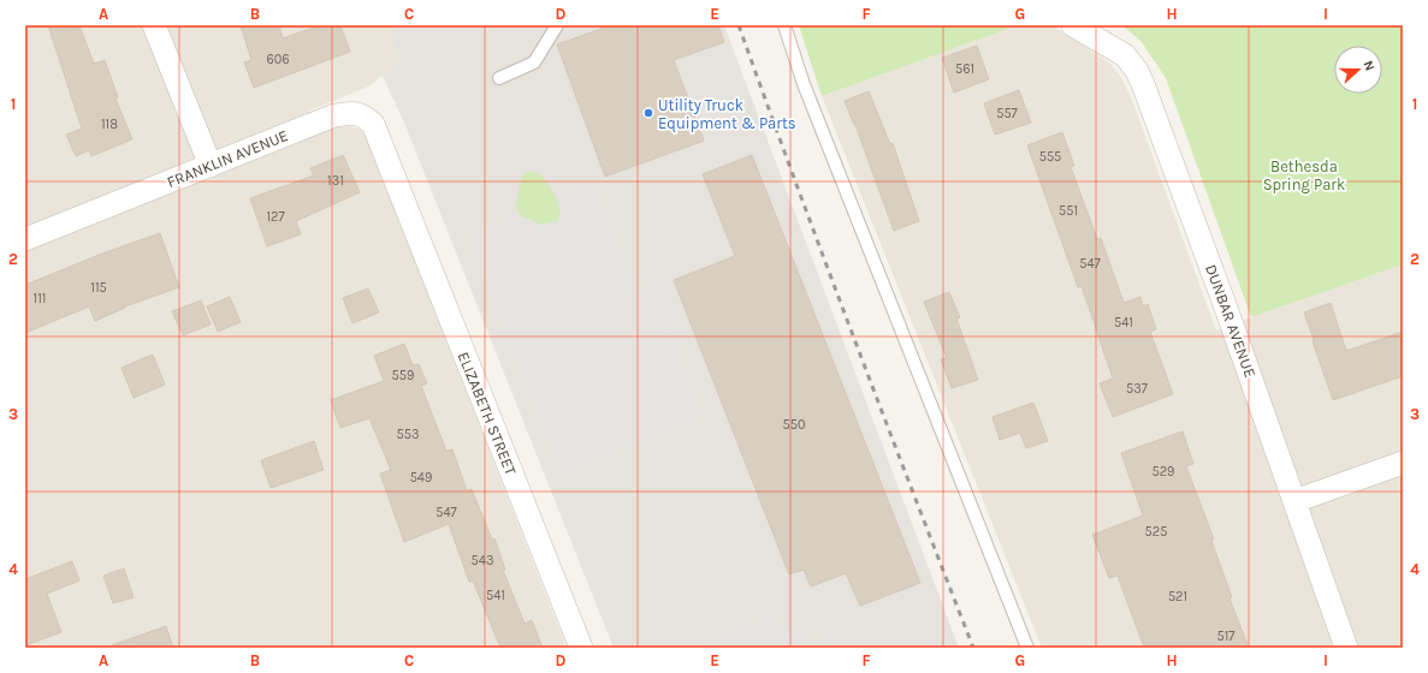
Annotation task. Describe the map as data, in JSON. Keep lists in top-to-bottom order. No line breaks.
{"streets":{"street":["FRANKLIN AVENUE","DUNBAR AVENUE","ELIZABETH STREET"]},"crossings":[["FRANKLIN AVENUE","ELIZABETH STREET"]],"parks":["Bethesda Spring Park"],"places":["Utility Truck Equipment & Parts"],"house_numbers":["606","561","557","118","555","131","551","127","547","115","111","541","559","537","550","553","529","549","547","525","543","541","521","517"],"north":"right","grid":{"columns":["A","B","C","D","E","F","G","H","I"],"rows":["1","2","3","4"]}}
